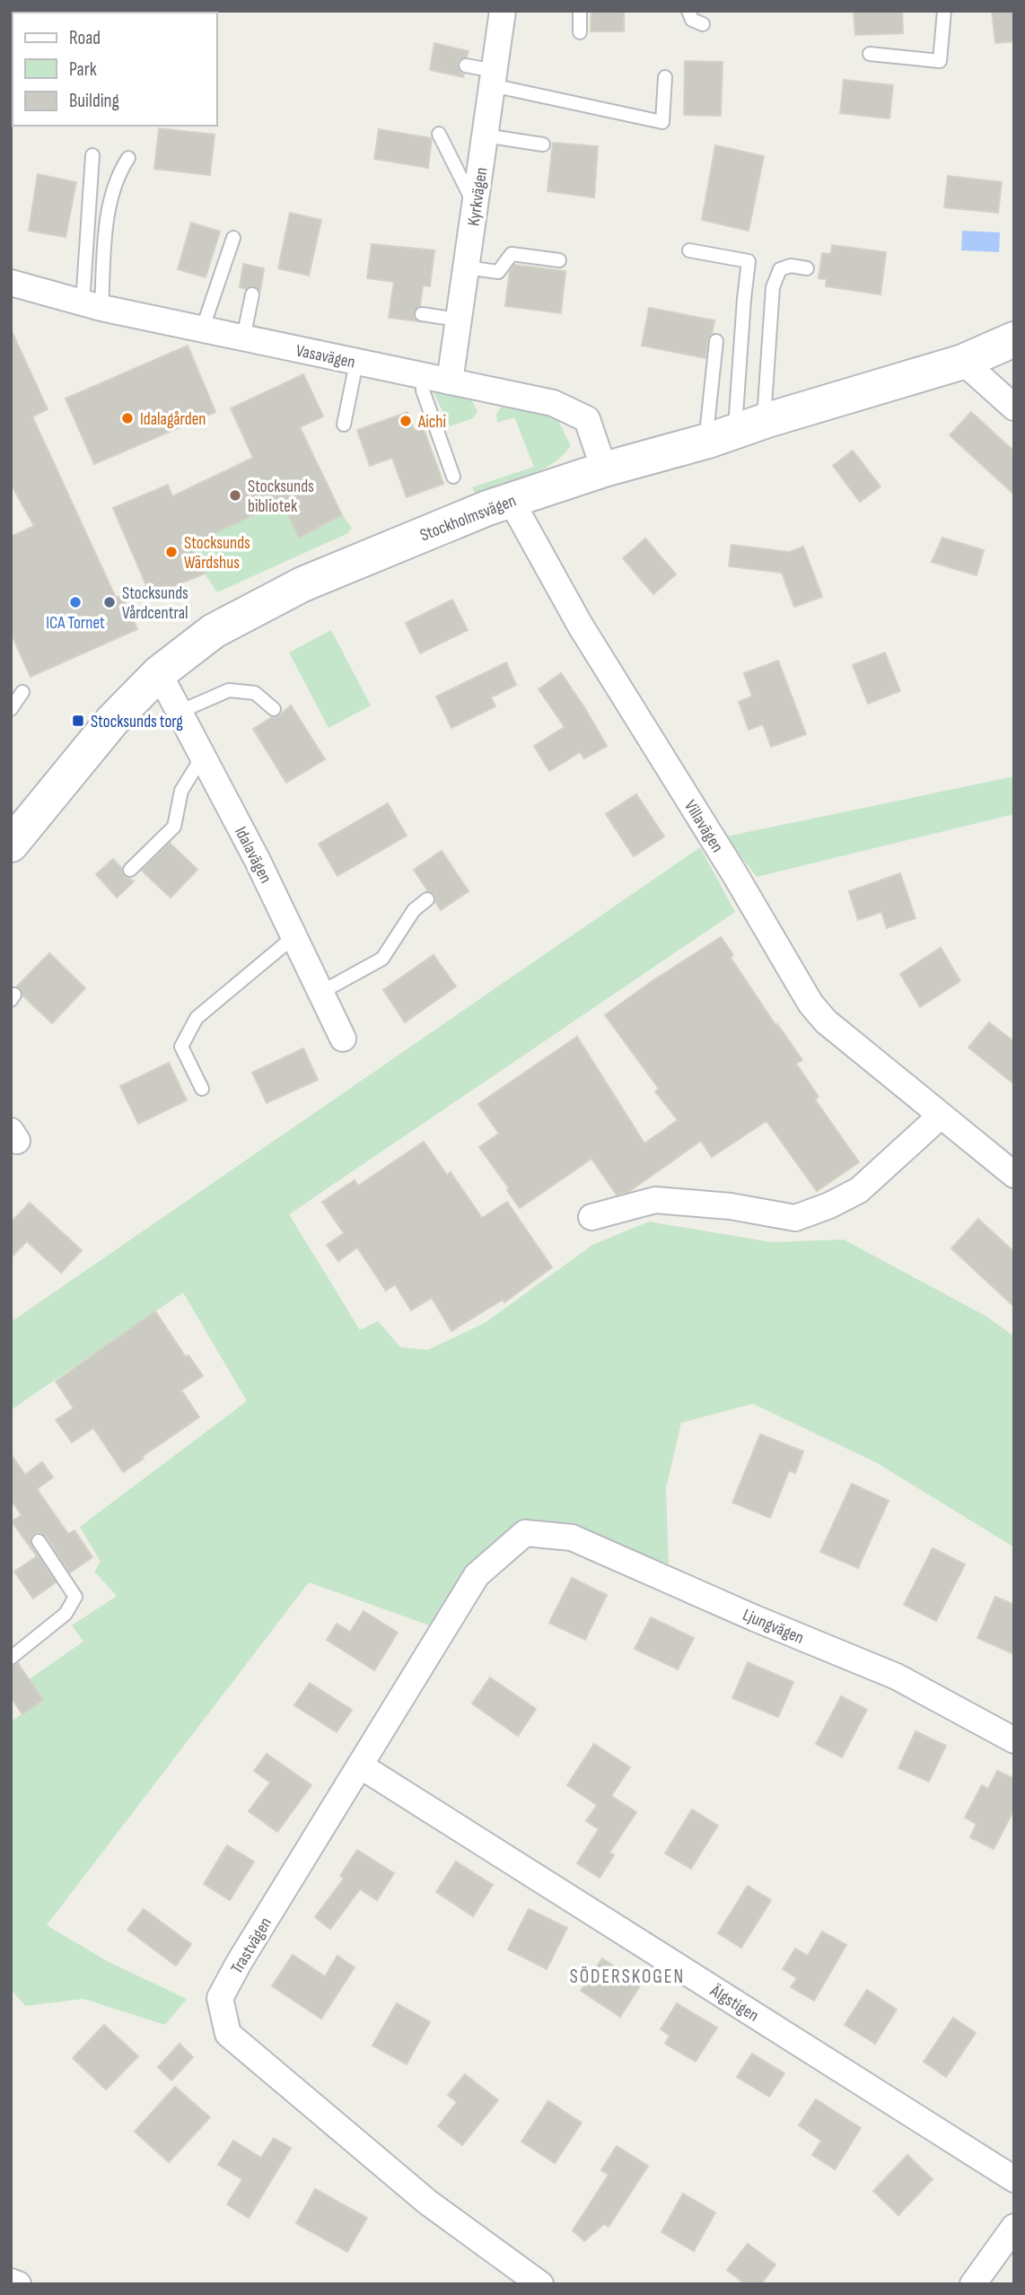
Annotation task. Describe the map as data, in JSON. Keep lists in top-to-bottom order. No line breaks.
{"streets":{"street":["Kyrkvägen","Vasavägen","Stockholmsvägen","Villavägen","Idalavägen","Ljungvägen","Trastvägen","Älgstigen"]},"crossings":[["Kyrkvägen","Vasavägen"],["Vasavägen","Stockholmsvägen"],["Stockholmsvägen","Villavägen"],["Stockholmsvägen","Idalavägen"],["Ljungvägen","Trastvägen"],["Trastvägen","Älgstigen"]],"districts":["SÖDERSKOGEN"],"places":{"other":["Idalagården","Aichi","Stocksunds bibliotek","Stocksunds Wärdshus","ICA Tornet","Stocksunds Vårdcentral"],"transit":["Stocksunds torg"]},"legend":["Road","Park","Building"]}
